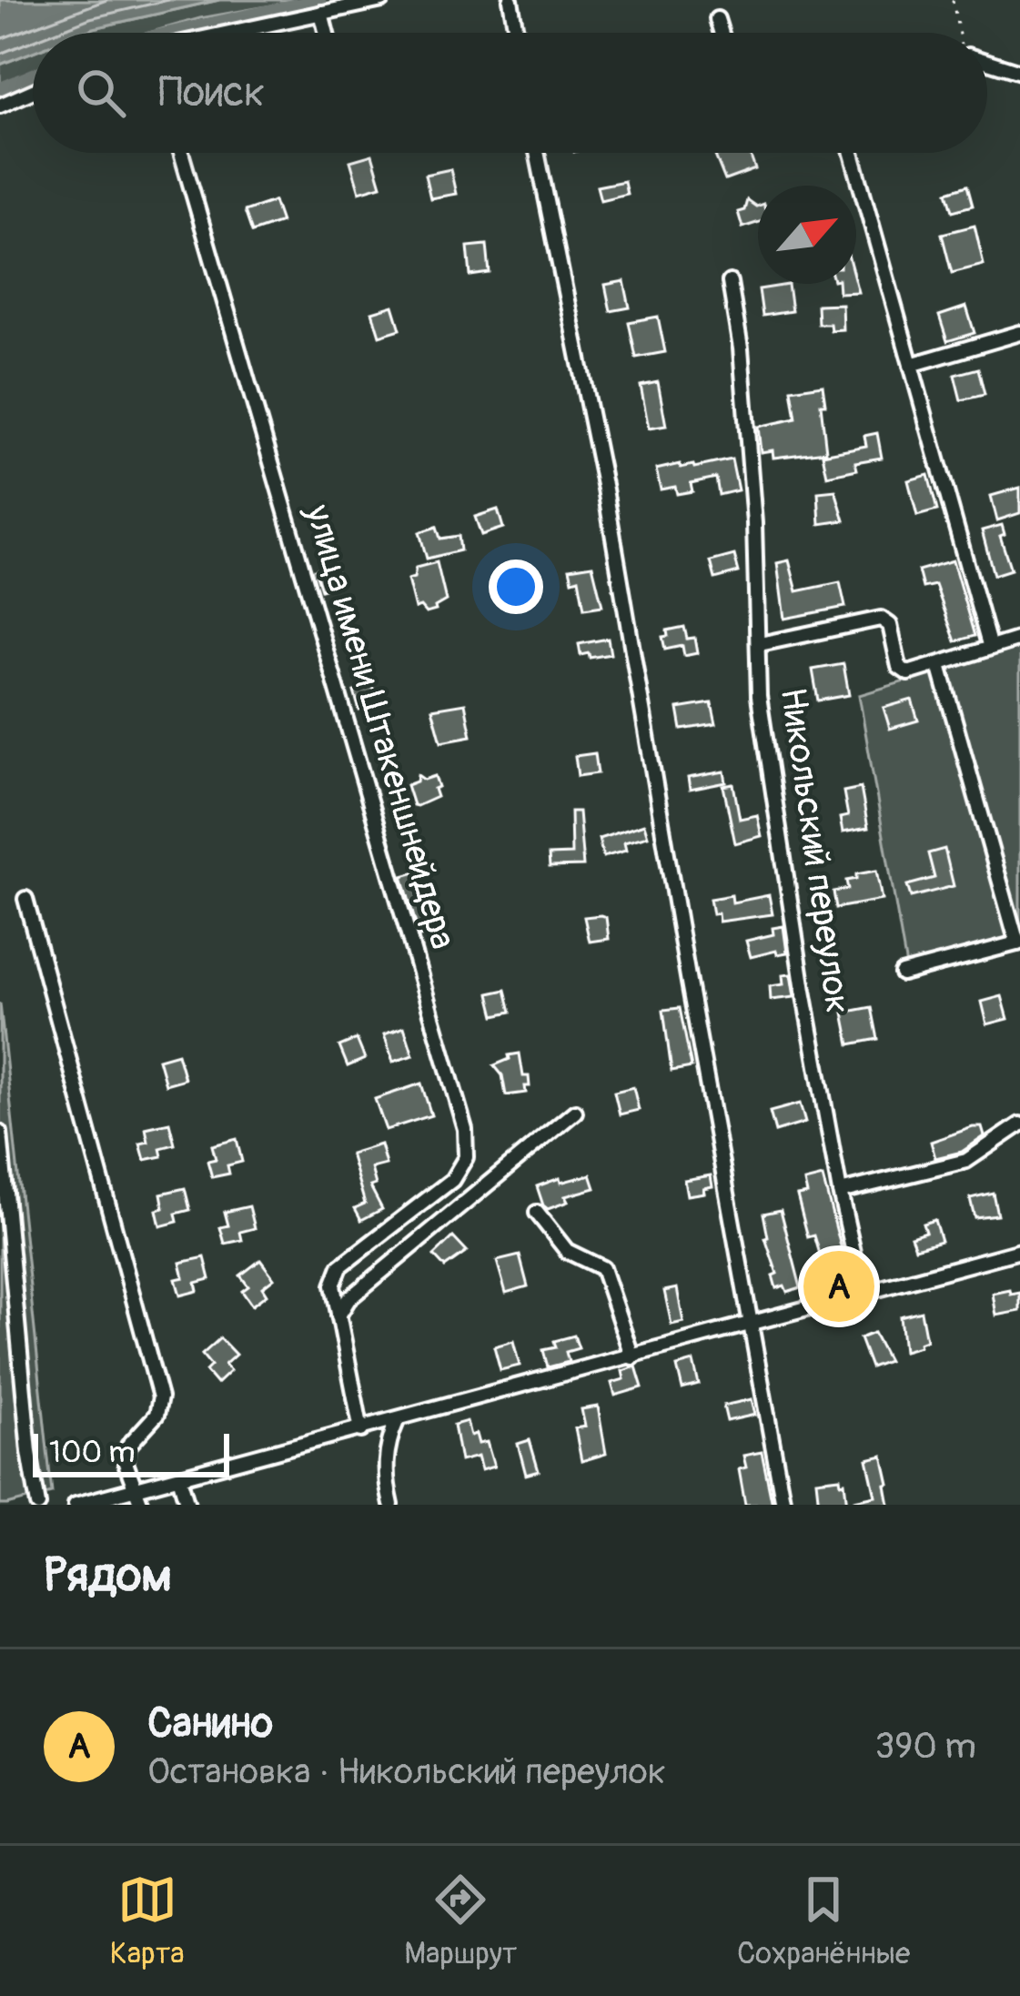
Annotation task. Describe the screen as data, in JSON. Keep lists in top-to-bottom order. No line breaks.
{"streets":{"street":["улица имени Штакеншнейдера","Никольский переулок"]},"scale_bar":"100 m","north":"top right","page":{"search":"Поиск","pins":"A","scale":"100 m","heading":"Рядом","list":[{"mark":"A","name":"Санино","note":"Остановка · Никольский переулок","value":"390 m"}],"nav":["Карта","Маршрут","Сохранённые"]}}
